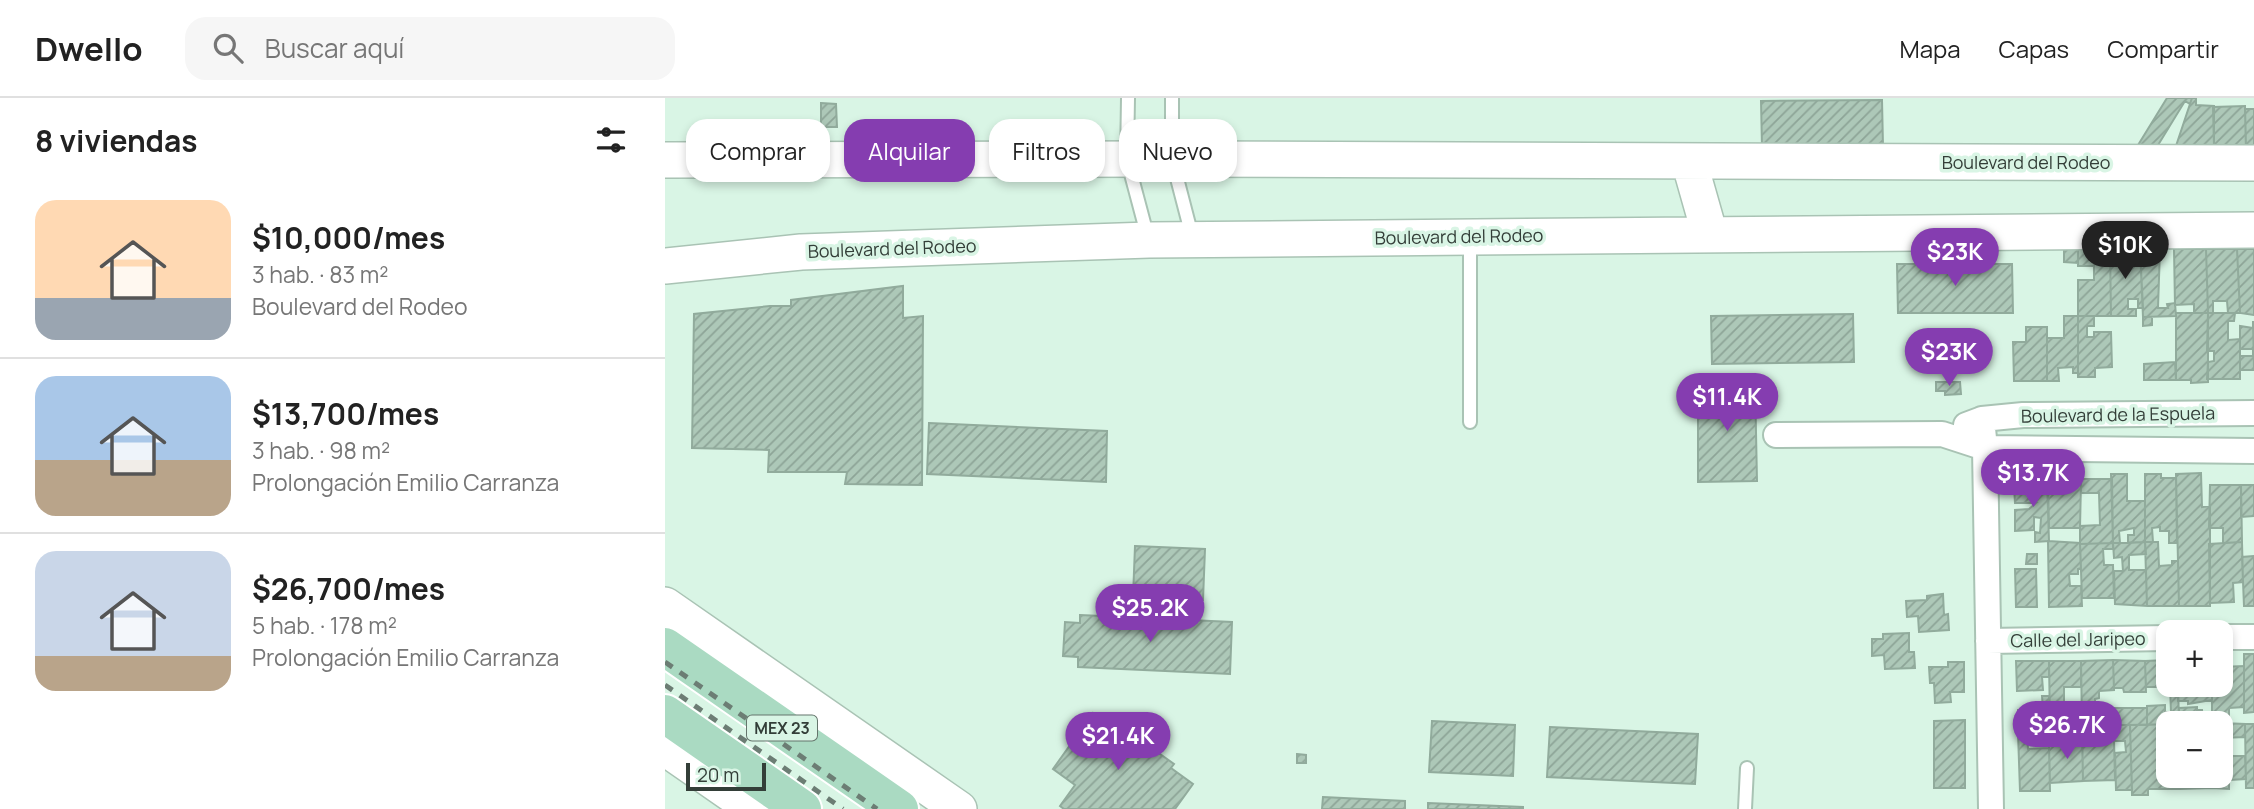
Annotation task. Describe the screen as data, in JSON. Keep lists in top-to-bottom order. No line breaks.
{"streets":{"main road":["MEX 23"],"street":["Boulevard del Rodeo","Boulevard de la Espuela","Calle del Jaripeo"]},"scale_bar":"20 m","page":{"header":"Dwello","search":"Buscar aquí","nav":["Mapa","Capas","Compartir"],"heading":"8 viviendas","chip":["Comprar","Alquilar","Filtros","Nuevo"],"list":[{"name":"$10,000/mes","note":"3 hab. · 83 m² · Boulevard del Rodeo"},{"name":"$13,700/mes","note":"3 hab. · 98 m² · Prolongación Emilio Carranza"},{"name":"$26,700/mes","note":"5 hab. · 178 m² · Prolongación Emilio Carranza"}],"price":["$10K","$23K","$23K","$11.4K","$13.7K","$25.2K","$26.7K","$21.4K"],"map_buttons":["+","−"],"scale":"20 m"}}
